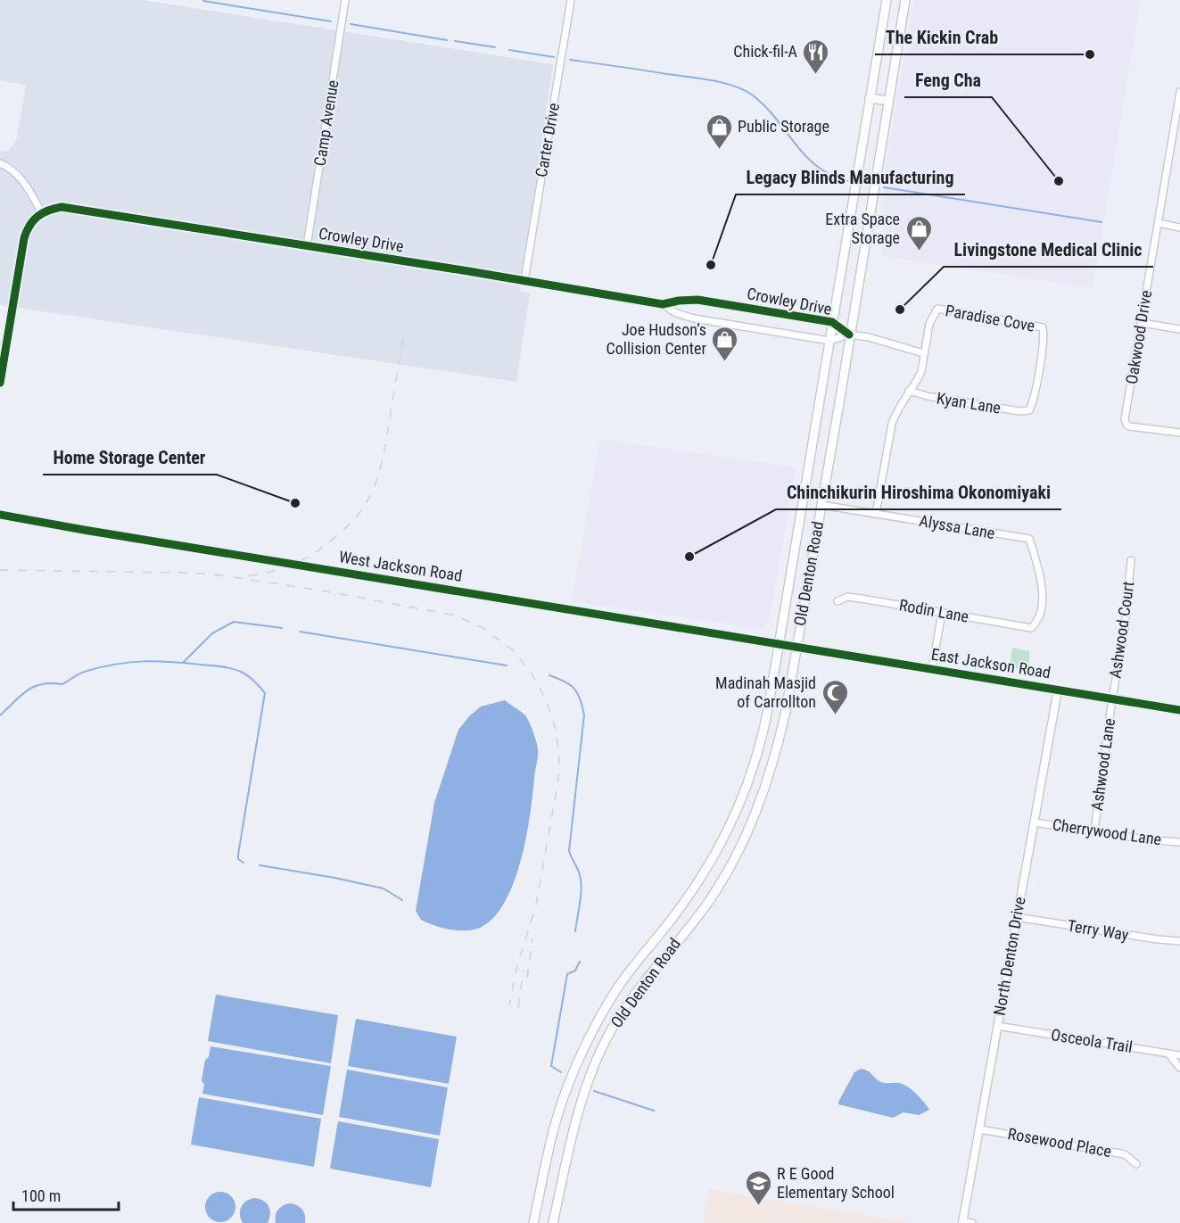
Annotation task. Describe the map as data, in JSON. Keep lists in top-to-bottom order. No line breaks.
{"streets":{"main road":["Old Denton Road"],"street":["Camp Avenue","Carter Drive","Crowley Drive","Paradise Cove","Oakwood Drive","Kyan Lane","Alyssa Lane","West Jackson Road","Rodin Lane","Ashwood Court","East Jackson Road","Ashwood Lane","Cherrywood Lane","Terry Way","North Denton Drive","Osceola Trail","Rosewood Place"]},"crossings":[["Camp Avenue","Crowley Drive"],["Carter Drive","Crowley Drive"],["Crowley Drive","Old Denton Road"],["Paradise Cove","Kyan Lane"],["Alyssa Lane","Old Denton Road"],["Alyssa Lane","Rodin Lane"],["West Jackson Road","Old Denton Road"],["West Jackson Road","East Jackson Road"],["Old Denton Road","East Jackson Road"],["Ashwood Court","East Jackson Road"],["Ashwood Court","Ashwood Lane"],["East Jackson Road","Ashwood Lane"],["East Jackson Road","North Denton Drive"],["Ashwood Lane","Cherrywood Lane"],["Cherrywood Lane","North Denton Drive"],["Terry Way","North Denton Drive"],["North Denton Drive","Osceola Trail"],["North Denton Drive","Rosewood Place"]],"places":{"other":["The Kickin Crab","Feng Cha","Legacy Blinds Manufacturing","Livingstone Medical Clinic","Home Storage Center","Chinchikurin Hiroshima Okonomiyaki"],"restaurant":["Chick-fil-A"],"shop":["Public Storage","Extra Space Storage","Joe Hudson’s Collision Center"],"mosque":["Madinah Masjid of Carrollton"],"school or university":["R E Good Elementary School"]},"scale_bar":"100 m"}
